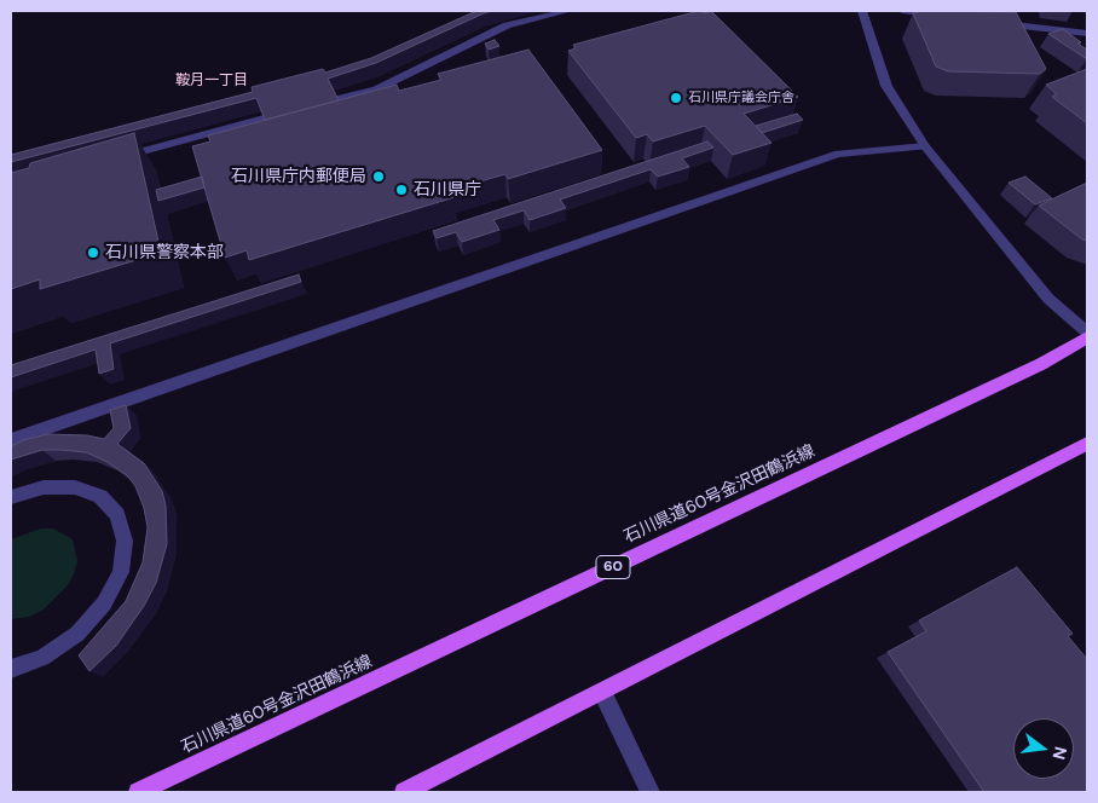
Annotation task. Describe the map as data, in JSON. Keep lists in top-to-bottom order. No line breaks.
{"streets":{"main road":["石川県道60号金沢田鶴浜線","60"]},"districts":["鞍月一丁目"],"places":["石川県庁議会庁舎","石川県庁内郵便局","石川県庁","石川県警察本部"],"north":"right"}
